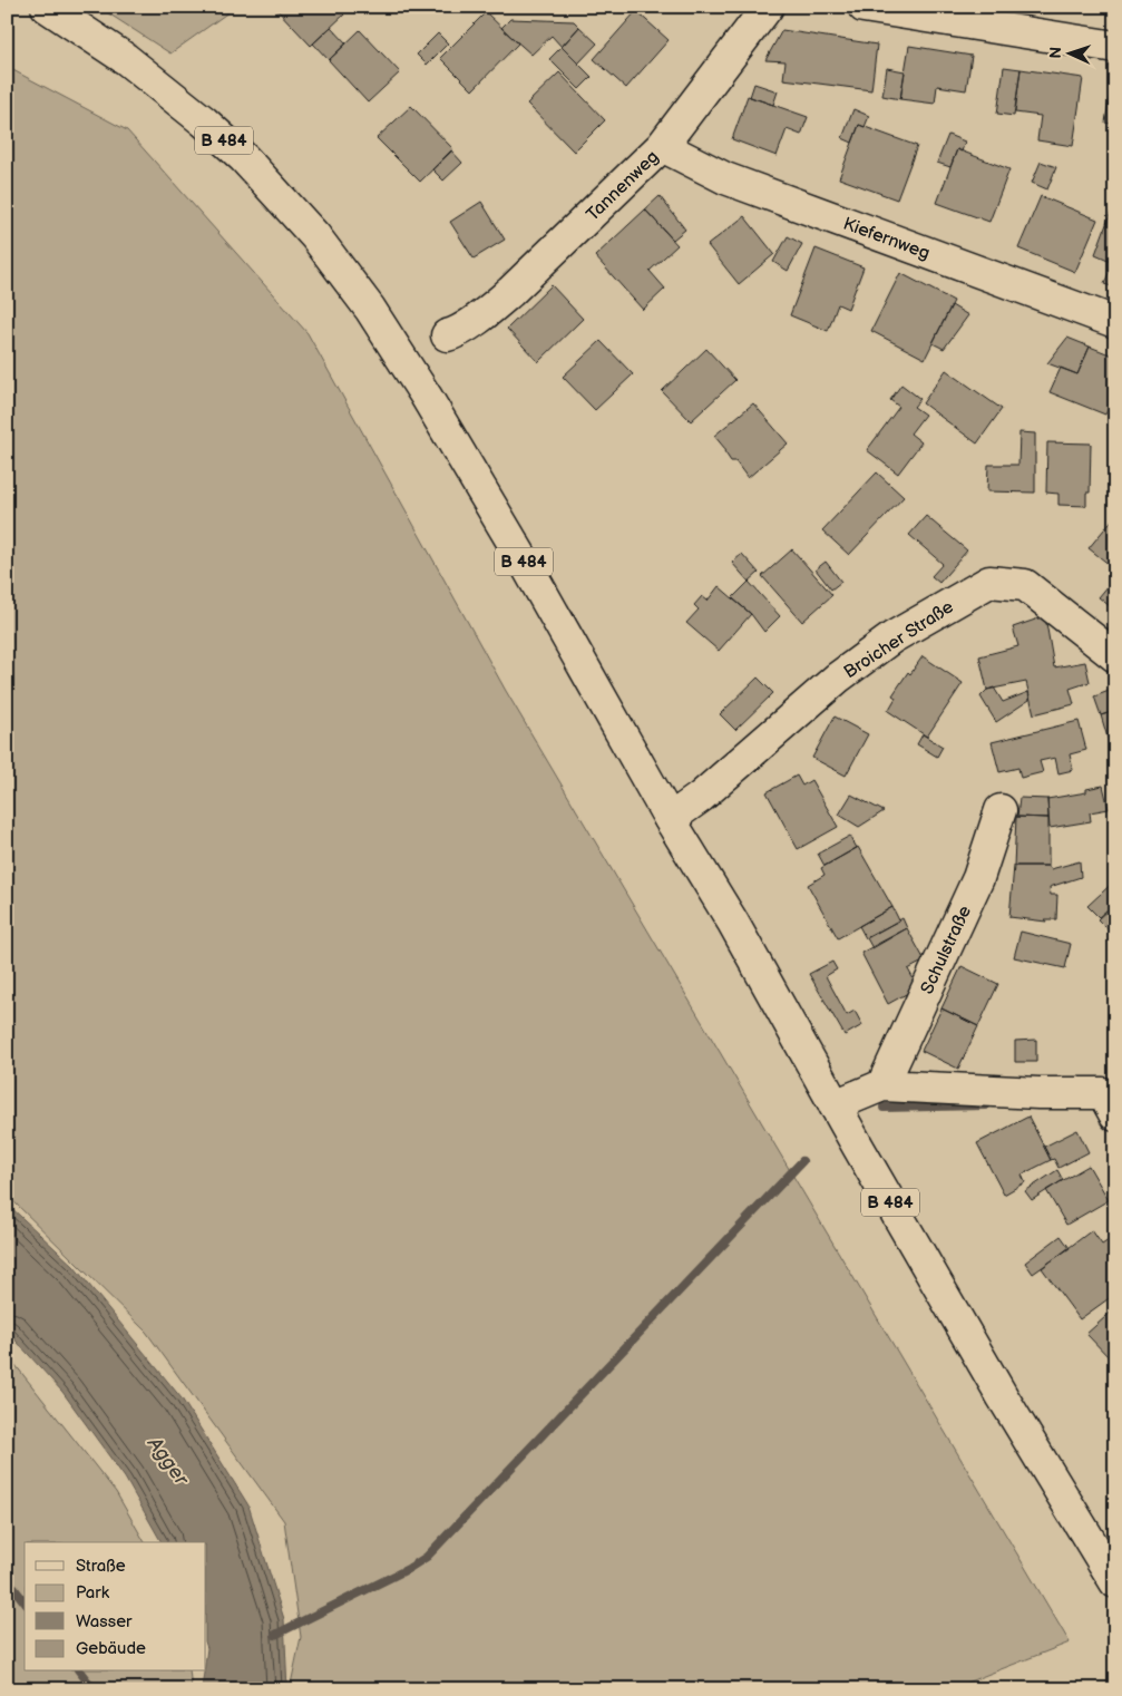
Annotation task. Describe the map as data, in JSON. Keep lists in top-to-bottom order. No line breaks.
{"streets":{"street":["B 484","Tannenweg","Kiefernweg","Broicher Straße","Schulstraße"]},"crossings":[["B 484","Broicher Straße"],["Tannenweg","Kiefernweg"]],"water":["Agger"],"legend":["Straße","Park","Wasser","Gebäude"],"north":"left"}
